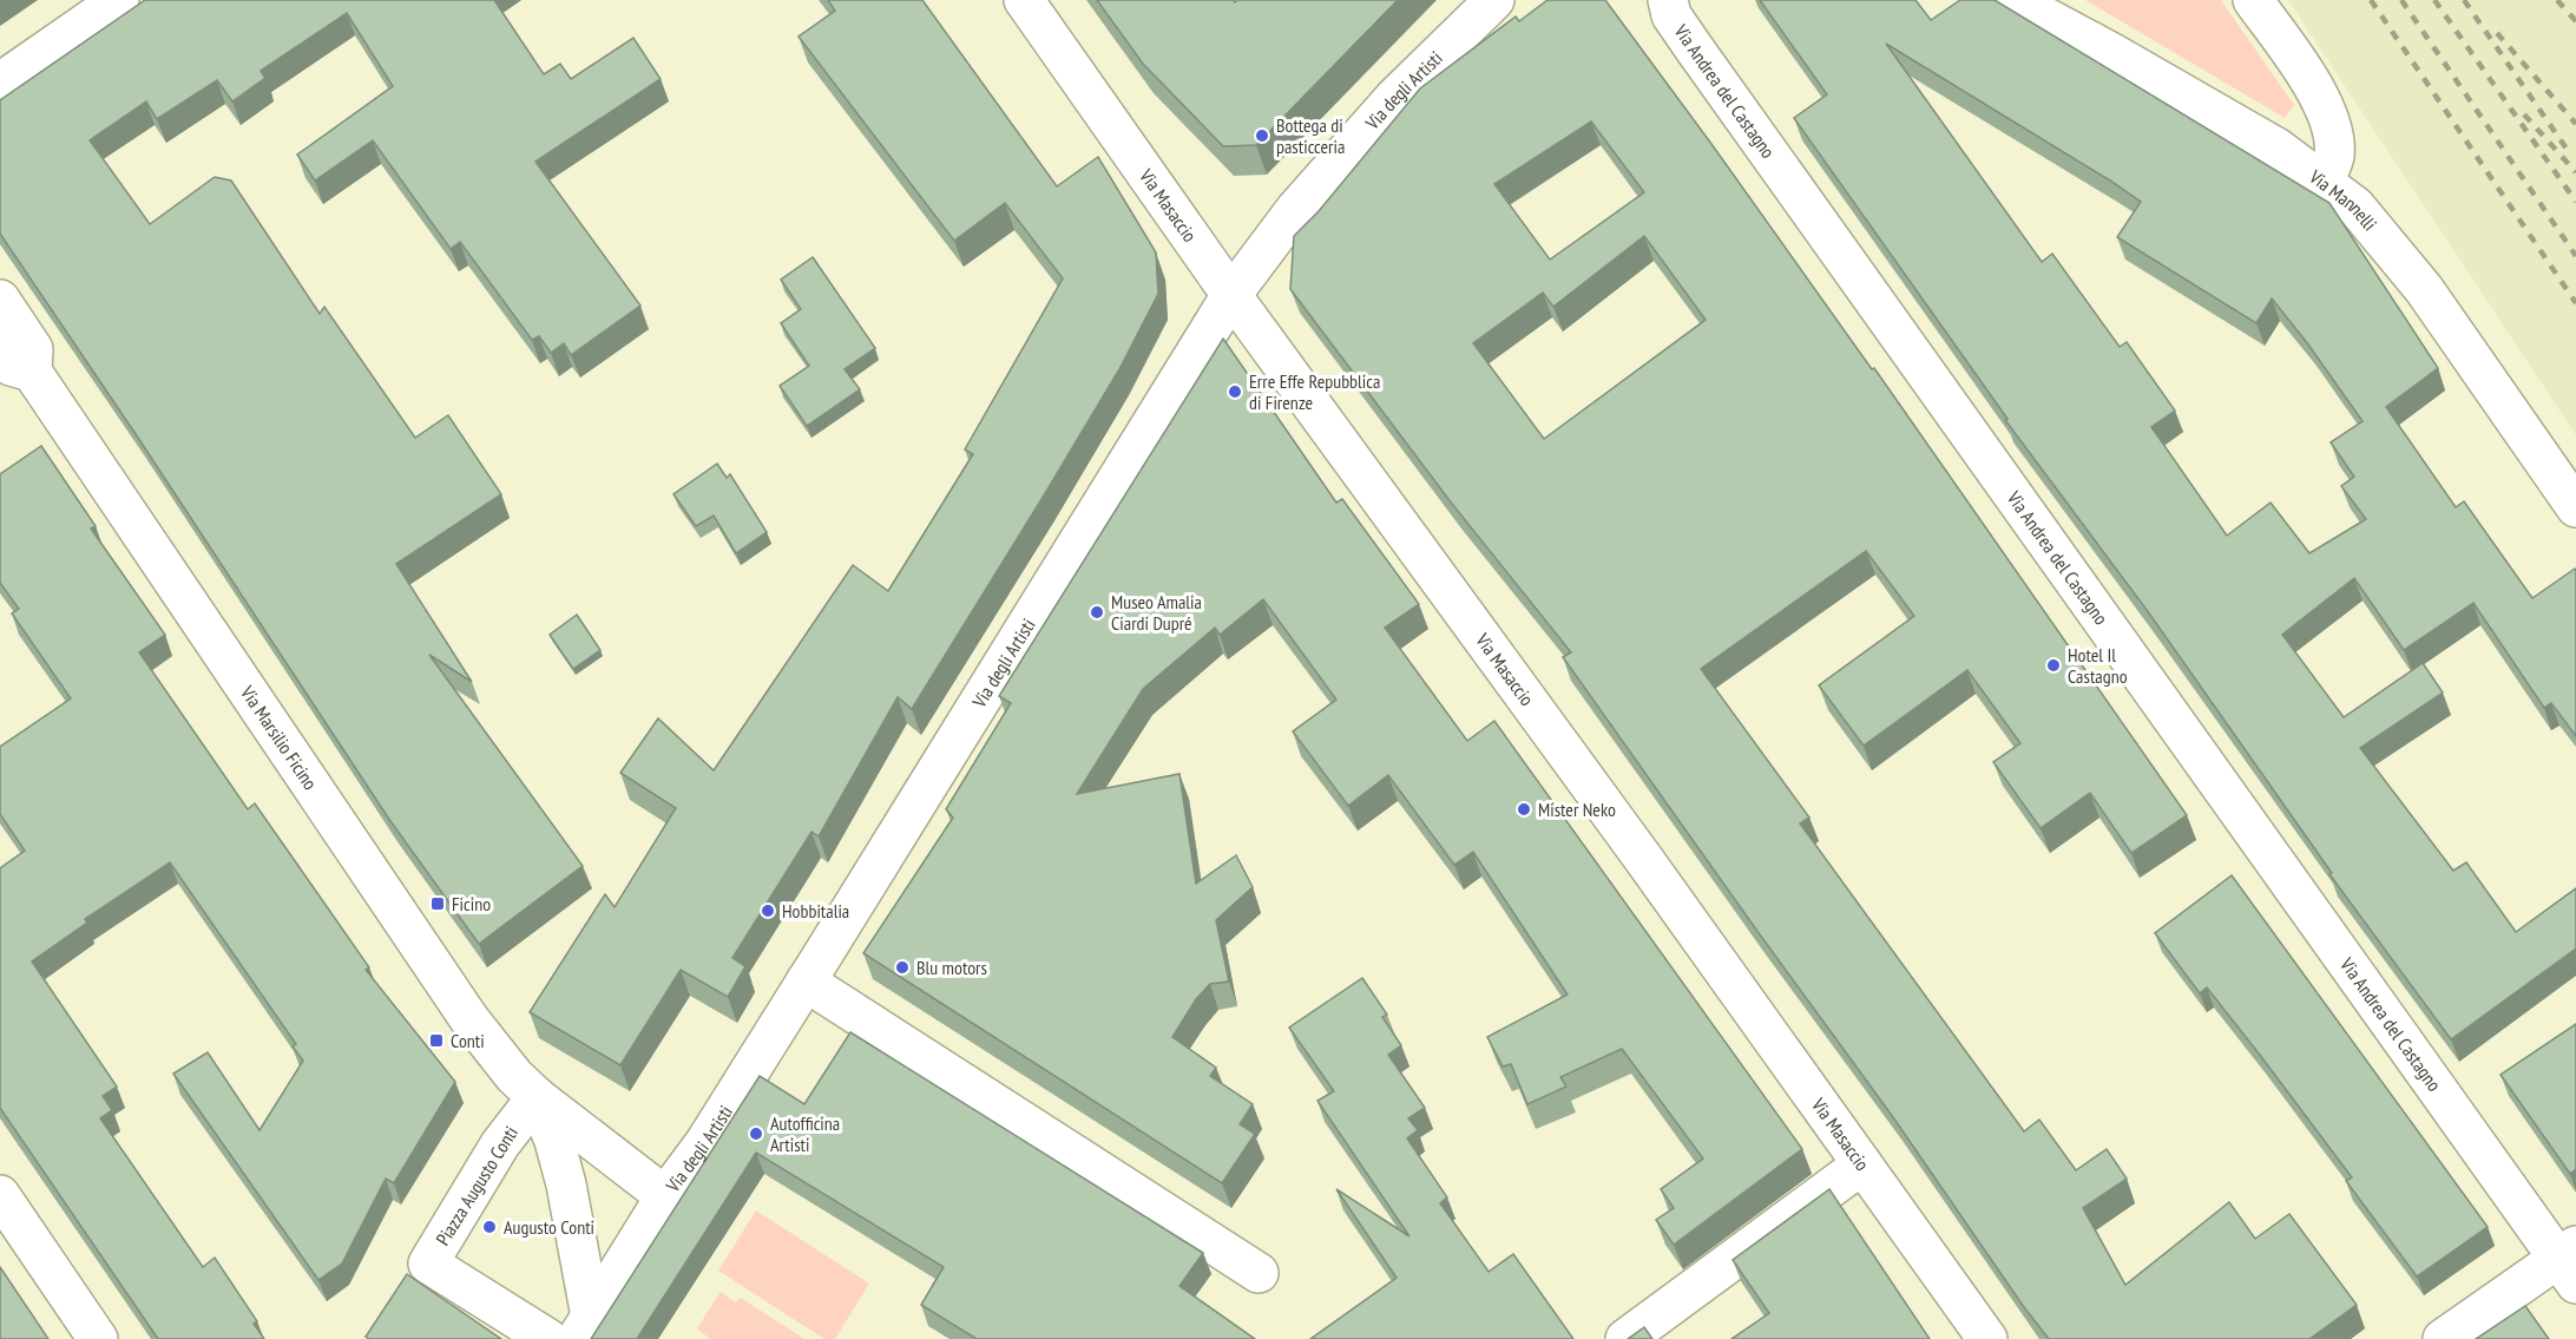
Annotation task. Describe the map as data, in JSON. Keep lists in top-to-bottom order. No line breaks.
{"streets":{"street":["Via Andrea del Castagno","Via degli Artisti","Via Mannelli","Via Masaccio","Via Marsilio Ficino","Piazza Augusto Conti"]},"crossings":[["Via degli Artisti","Via Masaccio"],["Via degli Artisti","Piazza Augusto Conti"],["Via Marsilio Ficino","Piazza Augusto Conti"]],"places":{"other":["Bottega di pasticceria","Erre Effe Repubblica di Firenze","Museo Amalia Ciardi Dupré","Hotel Il Castagno","Mister Neko","Hobbitalia","Blu motors","Autofficina Artisti","Augusto Conti"],"transit":["Ficino","Conti"]}}
